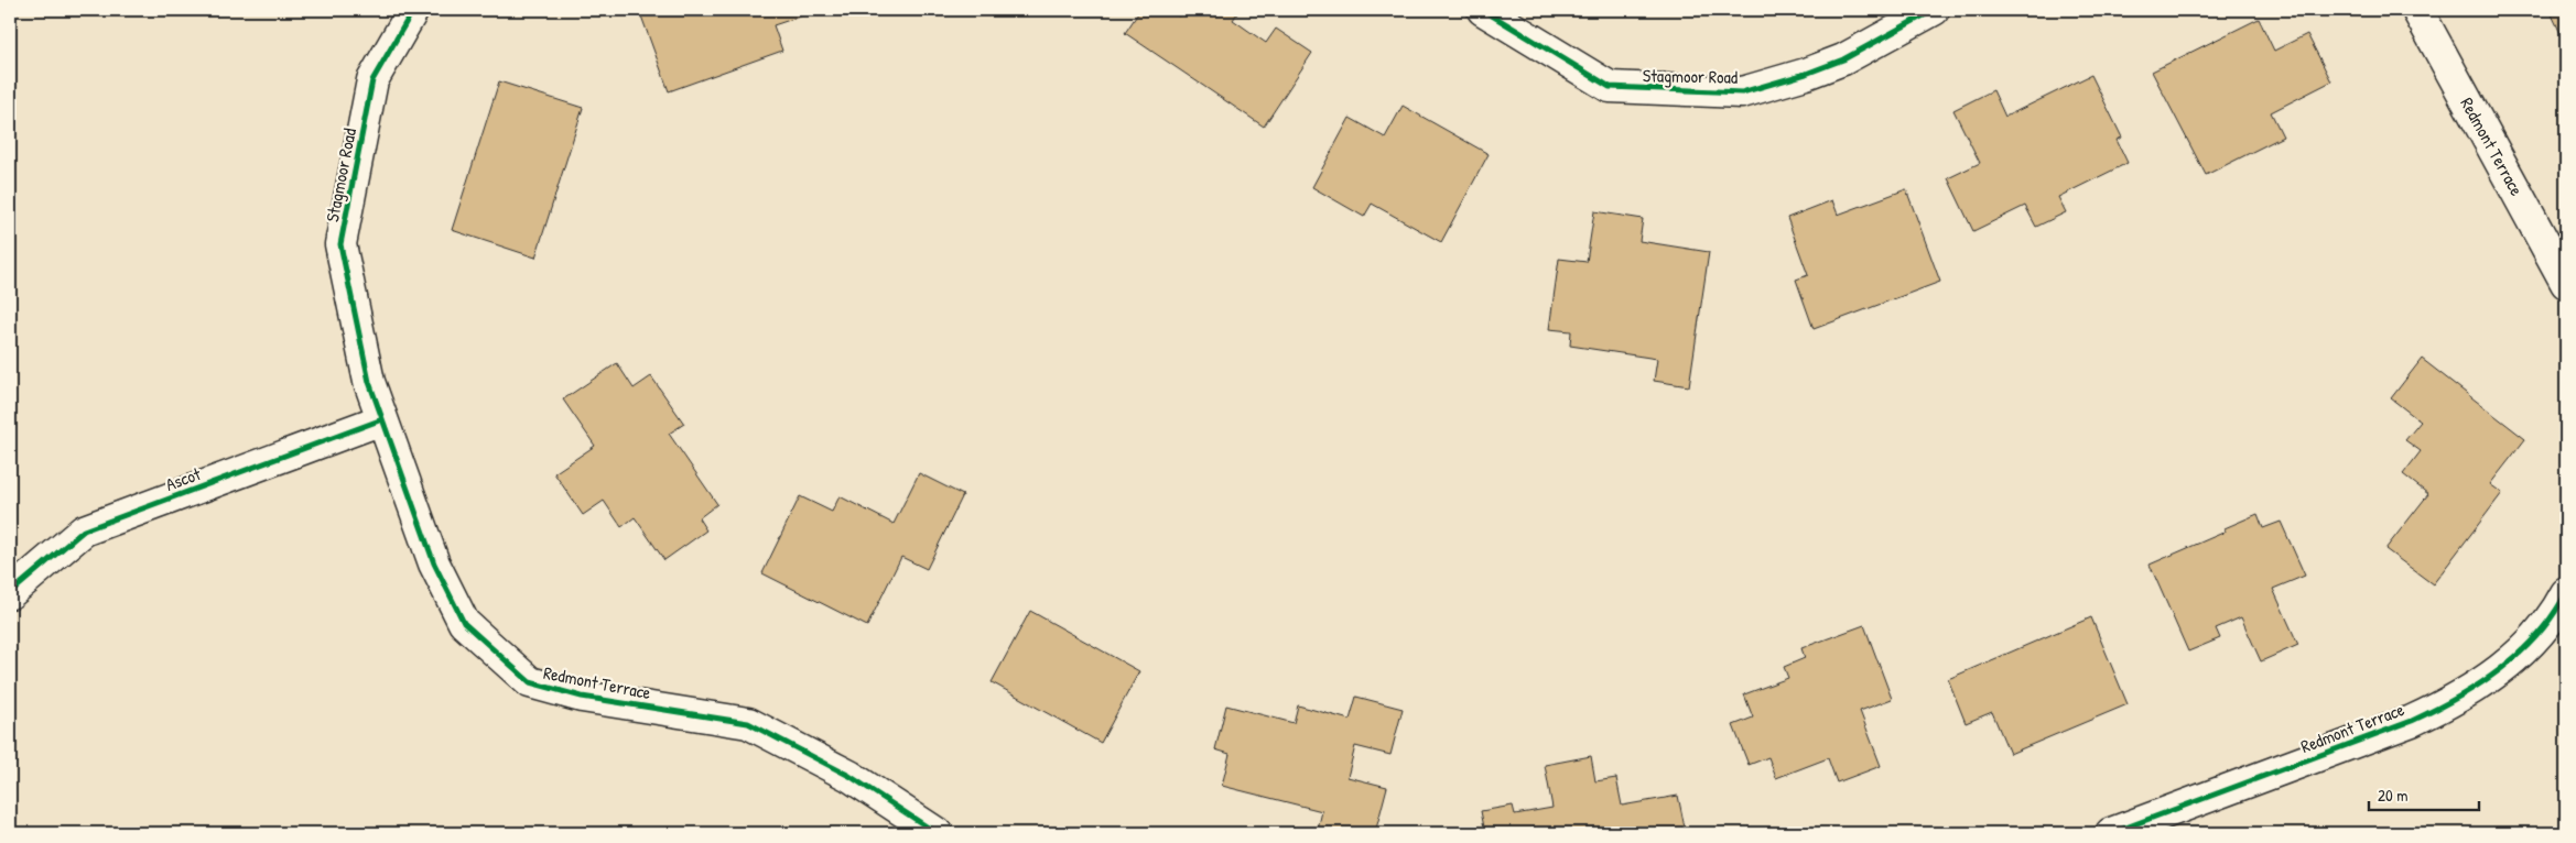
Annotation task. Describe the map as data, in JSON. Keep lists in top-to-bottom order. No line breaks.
{"streets":{"street":["Stagmoor Road","Redmont Terrace","Ascot"]},"crossings":[["Stagmoor Road","Redmont Terrace"],["Stagmoor Road","Ascot"],["Redmont Terrace","Ascot"]],"scale_bar":"20 m"}
